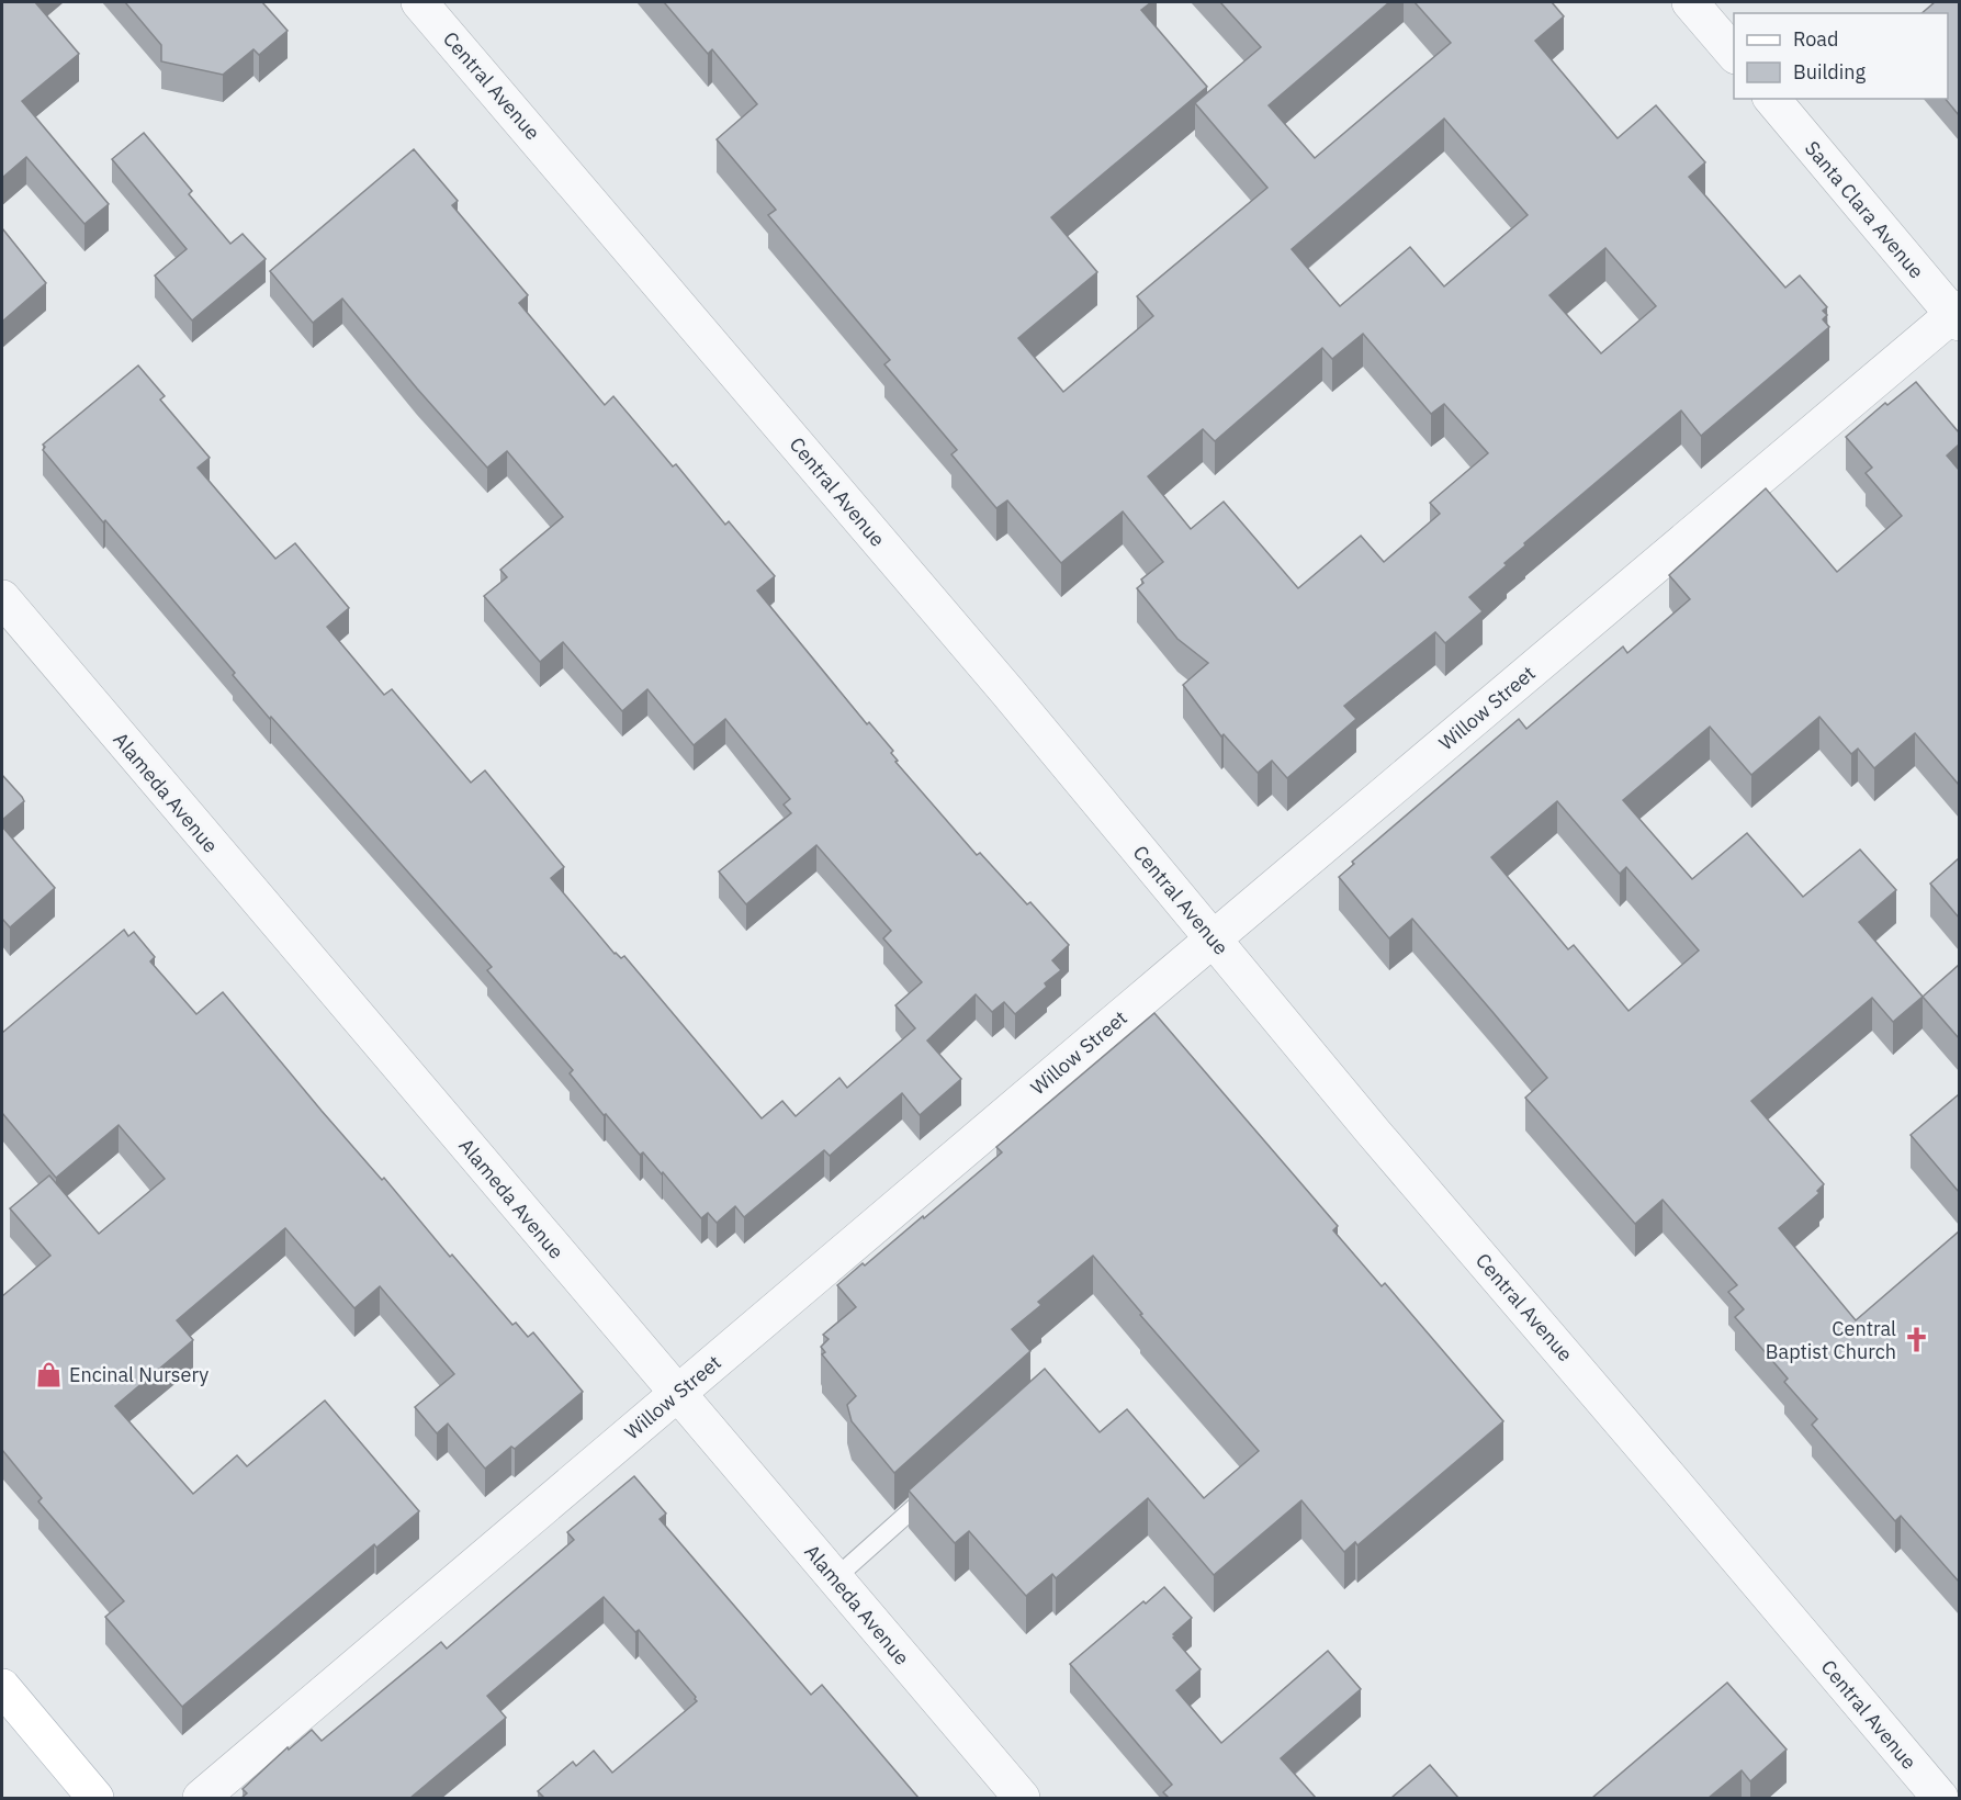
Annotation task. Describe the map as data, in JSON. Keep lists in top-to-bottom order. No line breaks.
{"streets":{"street":["Central Avenue","Santa Clara Avenue","Willow Street","Alameda Avenue"]},"crossings":[["Central Avenue","Willow Street"],["Santa Clara Avenue","Willow Street"],["Willow Street","Alameda Avenue"]],"places":{"church":["Central Baptist Church"],"shop":["Encinal Nursery"]},"legend":["Road","Building"]}
